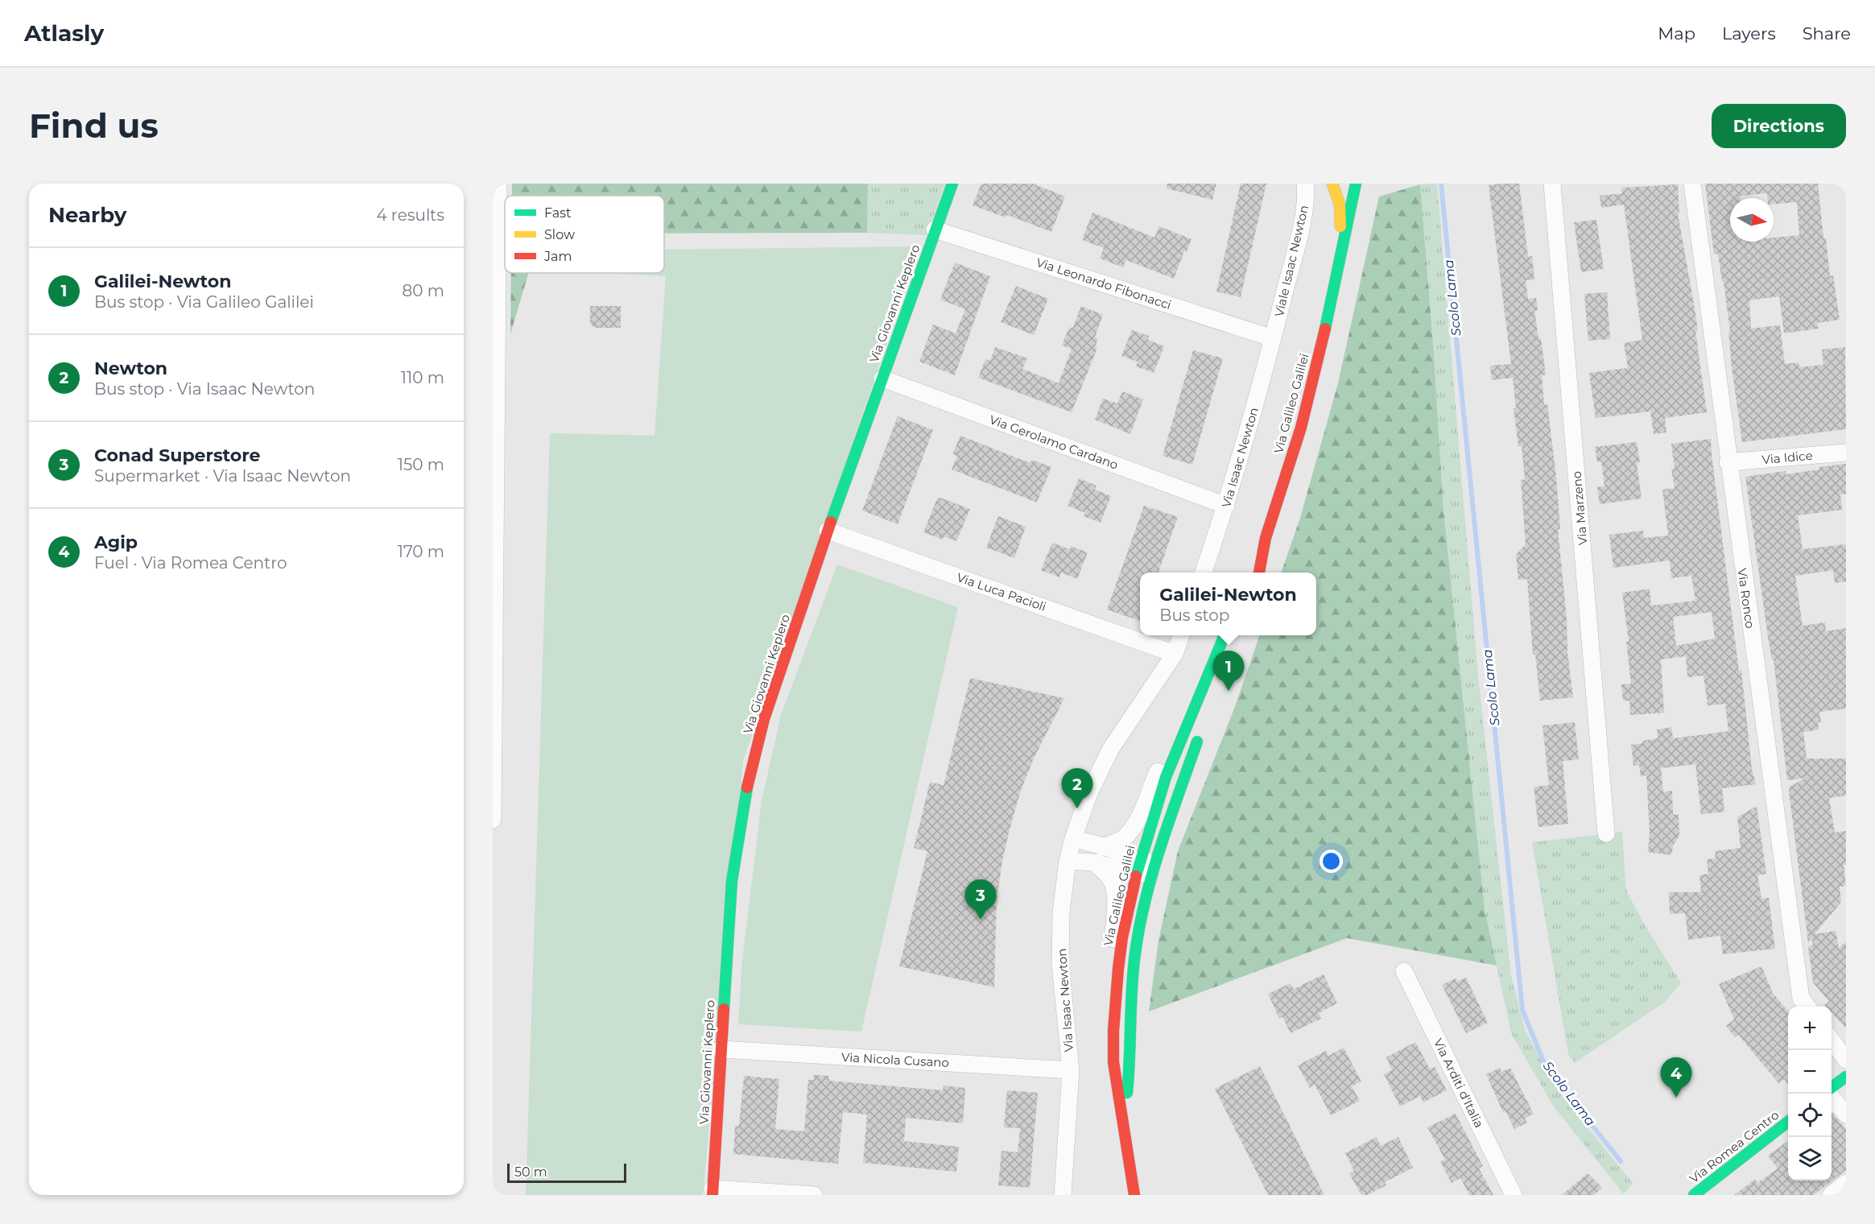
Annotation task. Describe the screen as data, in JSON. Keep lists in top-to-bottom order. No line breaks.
{"streets":{"main road":["Via Giovanni Keplero","Via Galileo Galilei","Via Romea Centro"],"street":["Viale Isaac Newton","Via Leonardo Fibonacci","Via Gerolamo Cardano","Via Isaac Newton","Via Idice","Via Marzeno","Via Luca Pacioli","Via Ronco","Via Nicola Cusano","Via Arditi d'Italia"]},"crossings":[["Viale Isaac Newton","Via Leonardo Fibonacci"],["Viale Isaac Newton","Via Isaac Newton"],["Via Leonardo Fibonacci","Via Giovanni Keplero"],["Via Leonardo Fibonacci","Via Isaac Newton"],["Via Giovanni Keplero","Via Gerolamo Cardano"],["Via Giovanni Keplero","Via Luca Pacioli"],["Via Giovanni Keplero","Via Nicola Cusano"],["Via Gerolamo Cardano","Via Isaac Newton"],["Via Isaac Newton","Via Luca Pacioli"],["Via Isaac Newton","Via Nicola Cusano"],["Via Idice","Via Ronco"]],"water":["Scolo Lama"],"legend":["Fast","Slow","Jam"],"scale_bar":"50 m","north":"right","page":{"header":"Atlasly","nav":["Map","Layers","Share"],"buttons":"Directions","title":"Find us","heading":["Nearby","4 results"],"list":[{"mark":"1","name":"Galilei-Newton","note":"Bus stop · Via Galileo Galilei","value":"80 m"},{"mark":"2","name":"Newton","note":"Bus stop · Via Isaac Newton","value":"110 m"},{"mark":"3","name":"Conad Superstore","note":"Supermarket · Via Isaac Newton","value":"150 m"},{"mark":"4","name":"Agip","note":"Fuel · Via Romea Centro","value":"170 m"}],"popup":["Galilei-Newton","Bus stop"],"pins":["1","2","3","4"],"map_buttons":["+","−"],"scale":"50 m"}}
